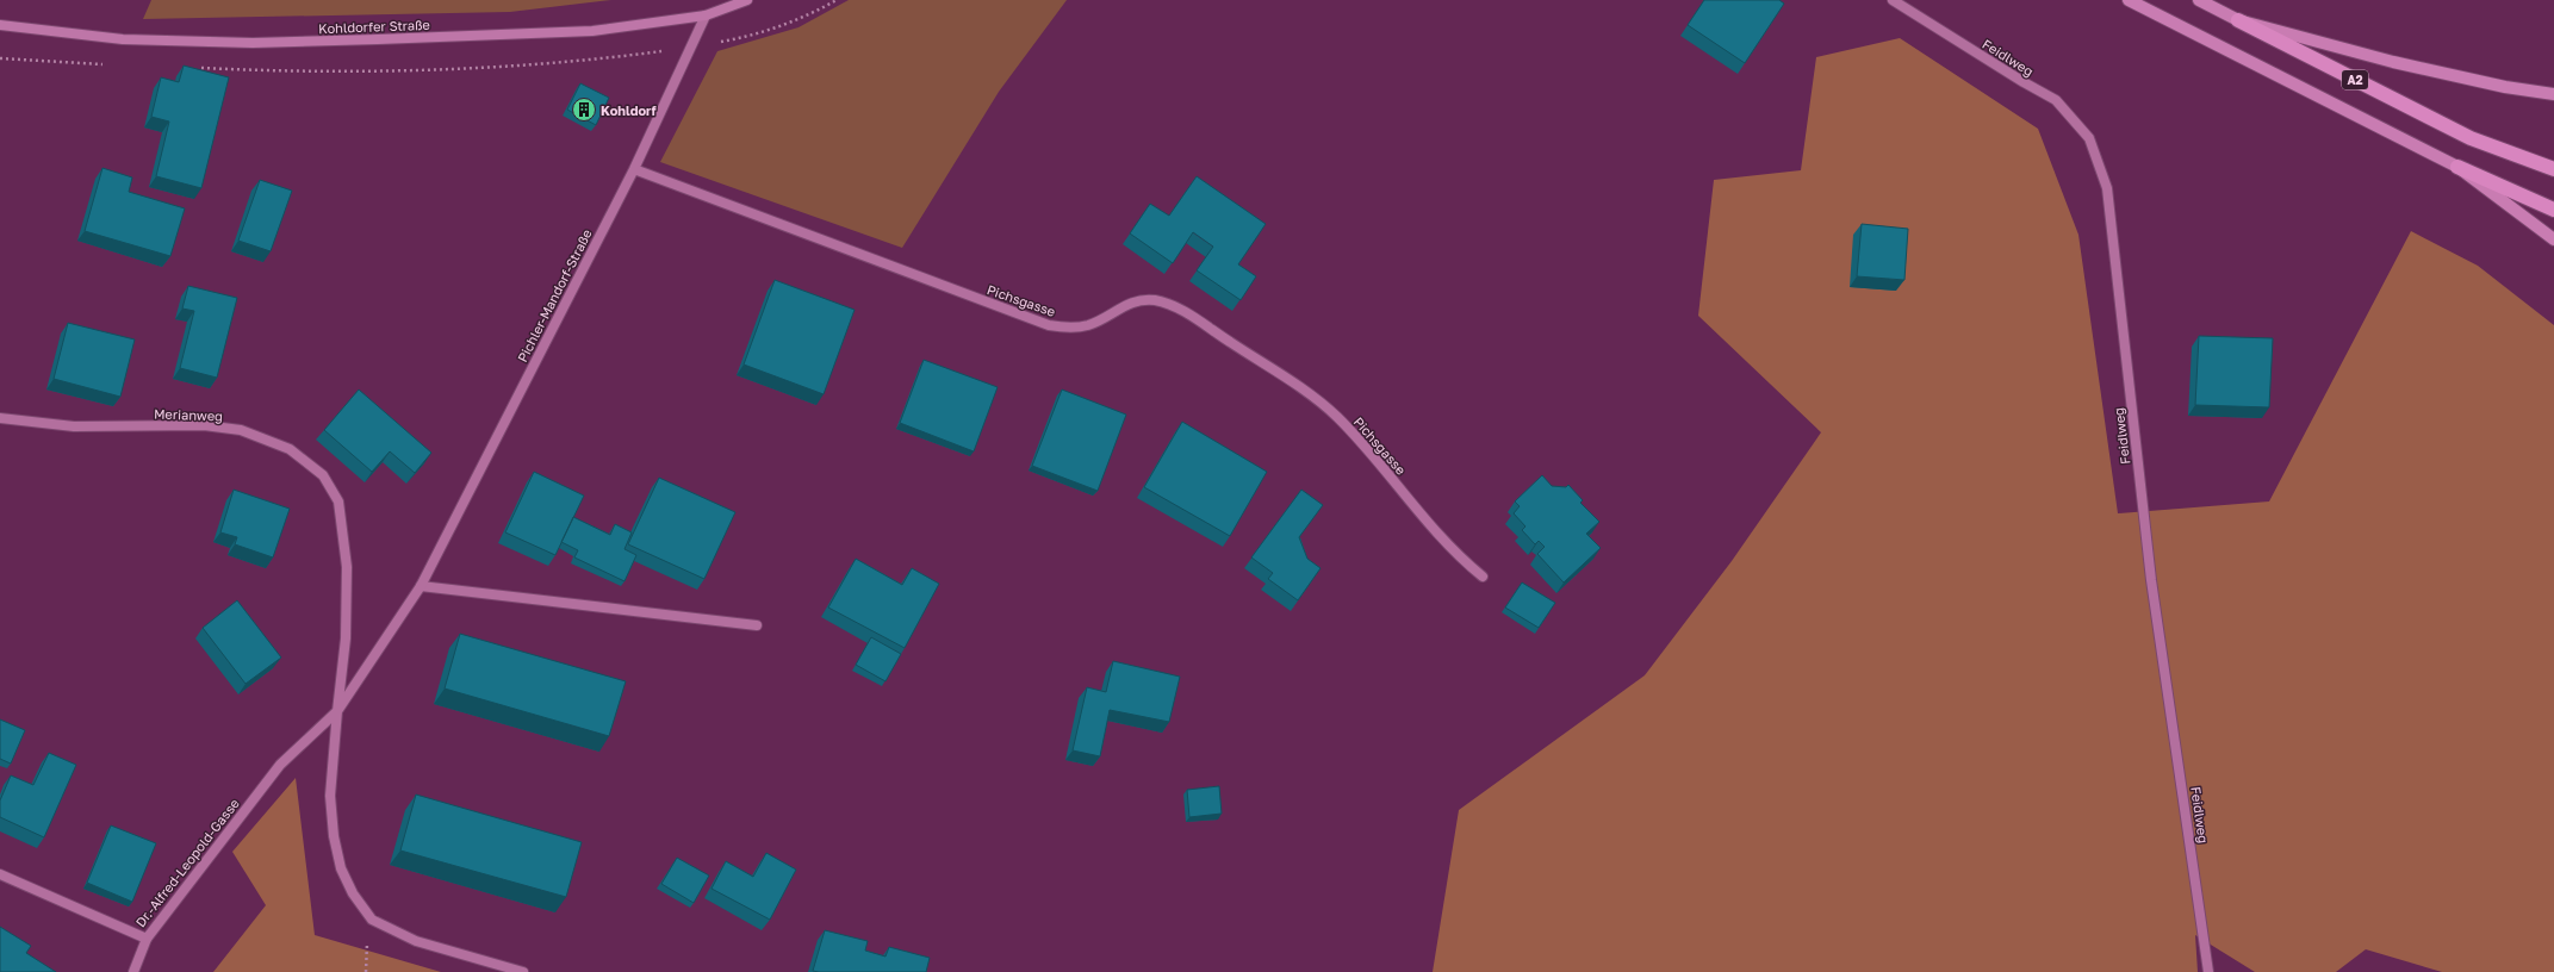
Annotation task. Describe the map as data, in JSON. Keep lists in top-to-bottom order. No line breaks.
{"streets":{"highway":["A2"],"street":["Kohldorfer Straße","Feidlweg","Pichler-Mandorf-Straße","Pichsgasse","Merianweg","Dr.-Alfred-Leopold-Gasse"]},"crossings":[["Kohldorfer Straße","Pichler-Mandorf-Straße"],["Pichler-Mandorf-Straße","Pichsgasse"],["Pichler-Mandorf-Straße","Merianweg"],["Pichler-Mandorf-Straße","Dr.-Alfred-Leopold-Gasse"],["Merianweg","Dr.-Alfred-Leopold-Gasse"]],"places":{"building":["Kohldorf"]}}
